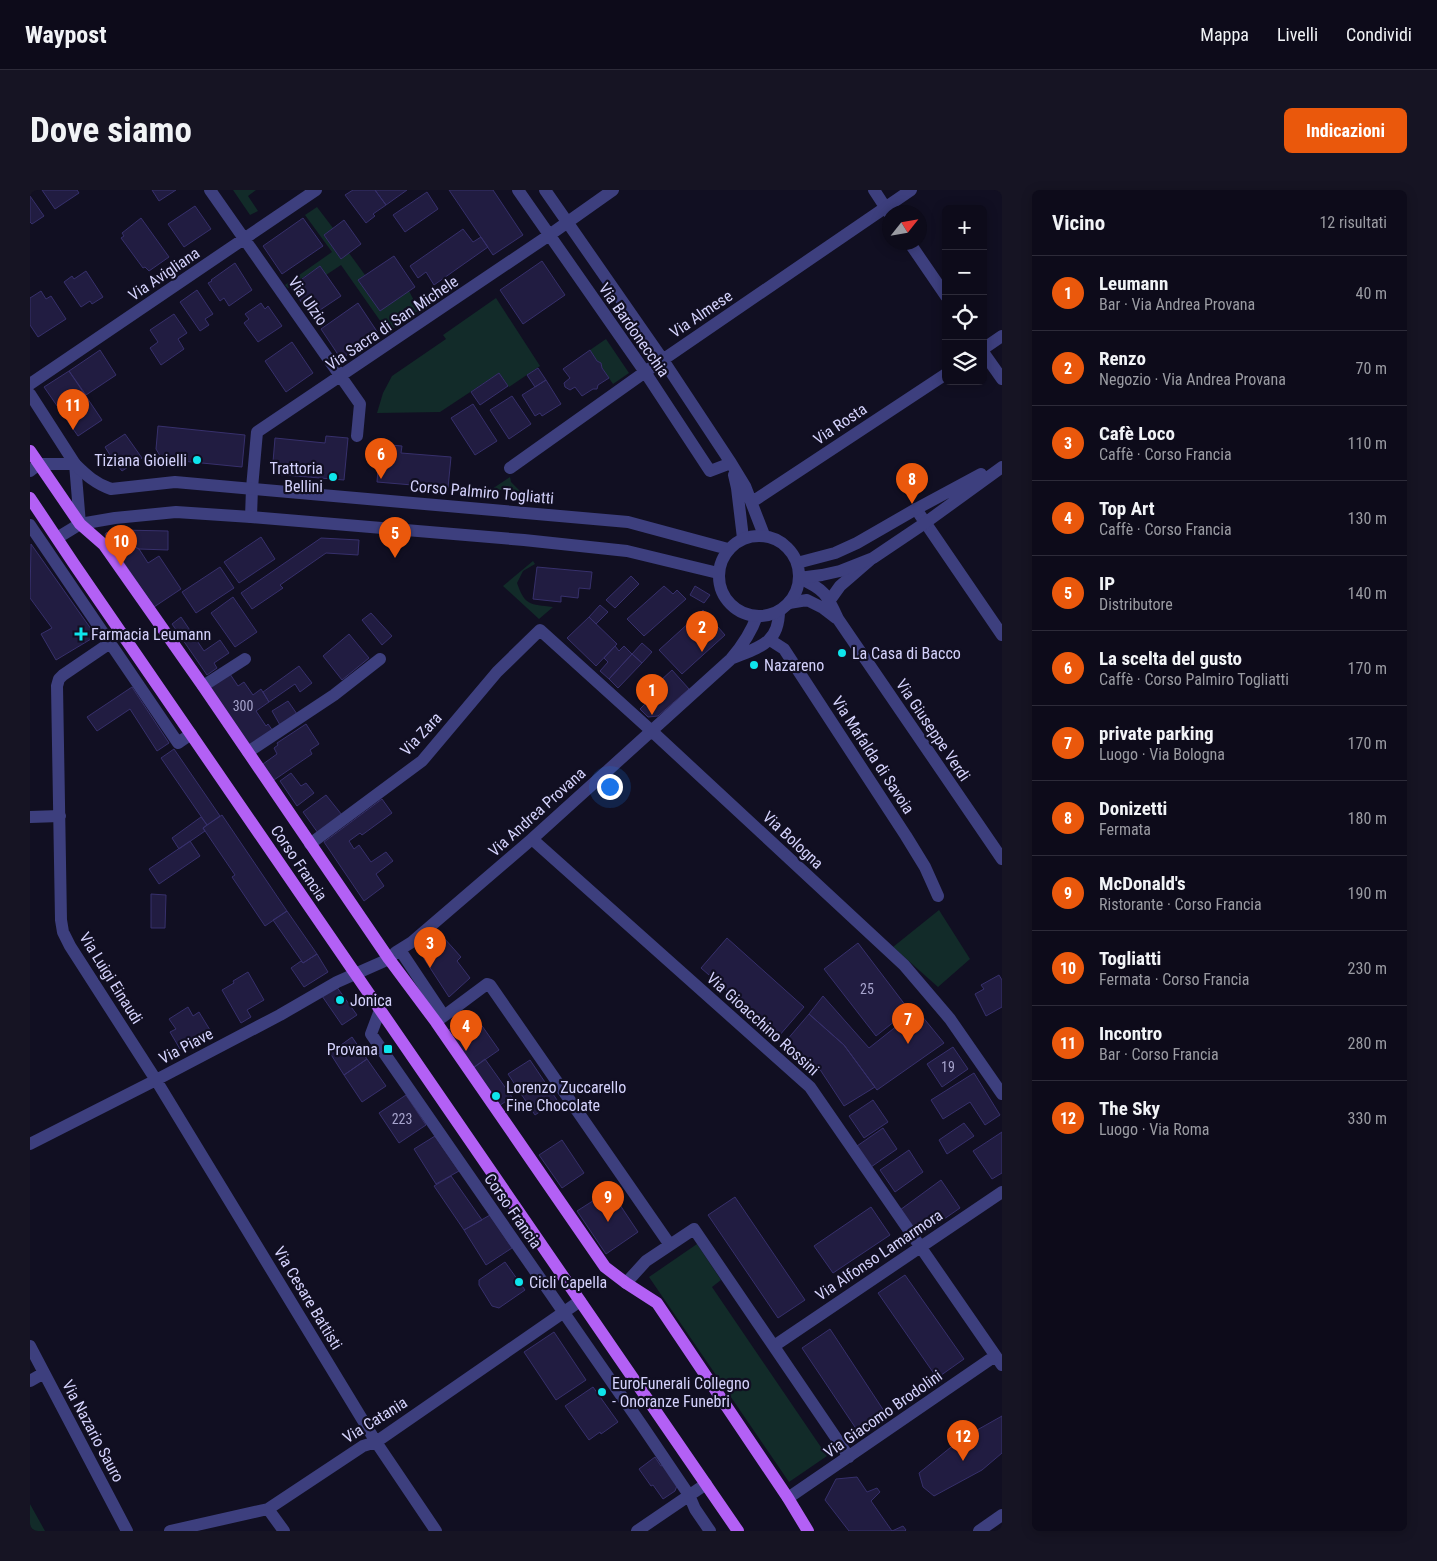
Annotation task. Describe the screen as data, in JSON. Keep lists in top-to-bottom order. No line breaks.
{"streets":{"main road":["Corso Francia"],"street":["Via Avigliana","Via Ulzio","Via Almese","Via Sacra di San Michele","Via Bardonecchia","Via Rosta","Corso Palmiro Togliatti","Via Giuseppe Verdi","Via Zara","Via Mafalda di Savoia","Via Andrea Provana","Via Bologna","Via Luigi Einaudi","Via Gioacchino Rossini","Via Piave","Via Alfonso Lamarmora","Via Cesare Battisti","Via Giacomo Brodolini","Via Catania","Via Nazario Sauro"]},"crossings":[["Via Avigliana","Via Ulzio"],["Via Ulzio","Via Sacra di San Michele"],["Via Almese","Via Bardonecchia"],["Via Sacra di San Michele","Via Bardonecchia"],["Via Sacra di San Michele","Corso Palmiro Togliatti"],["Via Bardonecchia","Via Rosta"],["Via Bardonecchia","Corso Palmiro Togliatti"],["Via Bardonecchia","Via Giuseppe Verdi"],["Via Bardonecchia","Via Andrea Provana"],["Corso Palmiro Togliatti","Via Giuseppe Verdi"],["Corso Palmiro Togliatti","Via Andrea Provana"],["Via Giuseppe Verdi","Via Andrea Provana"],["Via Zara","Via Bologna"],["Via Zara","Corso Francia"],["Via Mafalda di Savoia","Via Andrea Provana"],["Via Andrea Provana","Via Bologna"],["Via Andrea Provana","Corso Francia"],["Via Andrea Provana","Via Gioacchino Rossini"],["Via Andrea Provana","Via Piave"],["Corso Francia","Via Piave"],["Corso Francia","Via Giacomo Brodolini"],["Corso Francia","Via Catania"],["Via Luigi Einaudi","Via Piave"],["Via Luigi Einaudi","Via Cesare Battisti"],["Via Gioacchino Rossini","Via Alfonso Lamarmora"],["Via Gioacchino Rossini","Via Giacomo Brodolini"],["Via Piave","Via Cesare Battisti"],["Via Cesare Battisti","Via Catania"]],"places":{"other":["Tiziana Gioielli","Trattoria Bellini","La Casa di Bacco","Nazareno","Jonica","Lorenzo Zuccarello Fine Chocolate","Cicli Capella","EuroFunerali Collegno - Onoranze Funebri"],"health":["Farmacia Leumann"],"transit":["Provana"]},"house_numbers":["300","25","19","223"],"north":"top right","page":{"header":"Waypost","nav":["Mappa","Livelli","Condividi"],"buttons":"Indicazioni","title":"Dove siamo","heading":["Vicino","12 risultati"],"map_buttons":["+","−"],"list":[{"mark":"1","name":"Leumann","note":"Bar · Via Andrea Provana","value":"40 m"},{"mark":"2","name":"Renzo","note":"Negozio · Via Andrea Provana","value":"70 m"},{"mark":"3","name":"Cafè Loco","note":"Caffè · Corso Francia","value":"110 m"},{"mark":"4","name":"Top Art","note":"Caffè · Corso Francia","value":"130 m"},{"mark":"5","name":"IP","note":"Distributore","value":"140 m"},{"mark":"6","name":"La scelta del gusto","note":"Caffè · Corso Palmiro Togliatti","value":"170 m"},{"mark":"7","name":"private parking","note":"Luogo · Via Bologna","value":"170 m"},{"mark":"8","name":"Donizetti","note":"Fermata","value":"180 m"},{"mark":"9","name":"McDonald's","note":"Ristorante · Corso Francia","value":"190 m"},{"mark":"10","name":"Togliatti","note":"Fermata · Corso Francia","value":"230 m"},{"mark":"11","name":"Incontro","note":"Bar · Corso Francia","value":"280 m"},{"mark":"12","name":"The Sky","note":"Luogo · Via Roma","value":"330 m"}],"pins":["11","6","8","5","10","2","1","3","7","4","9","12"]}}
